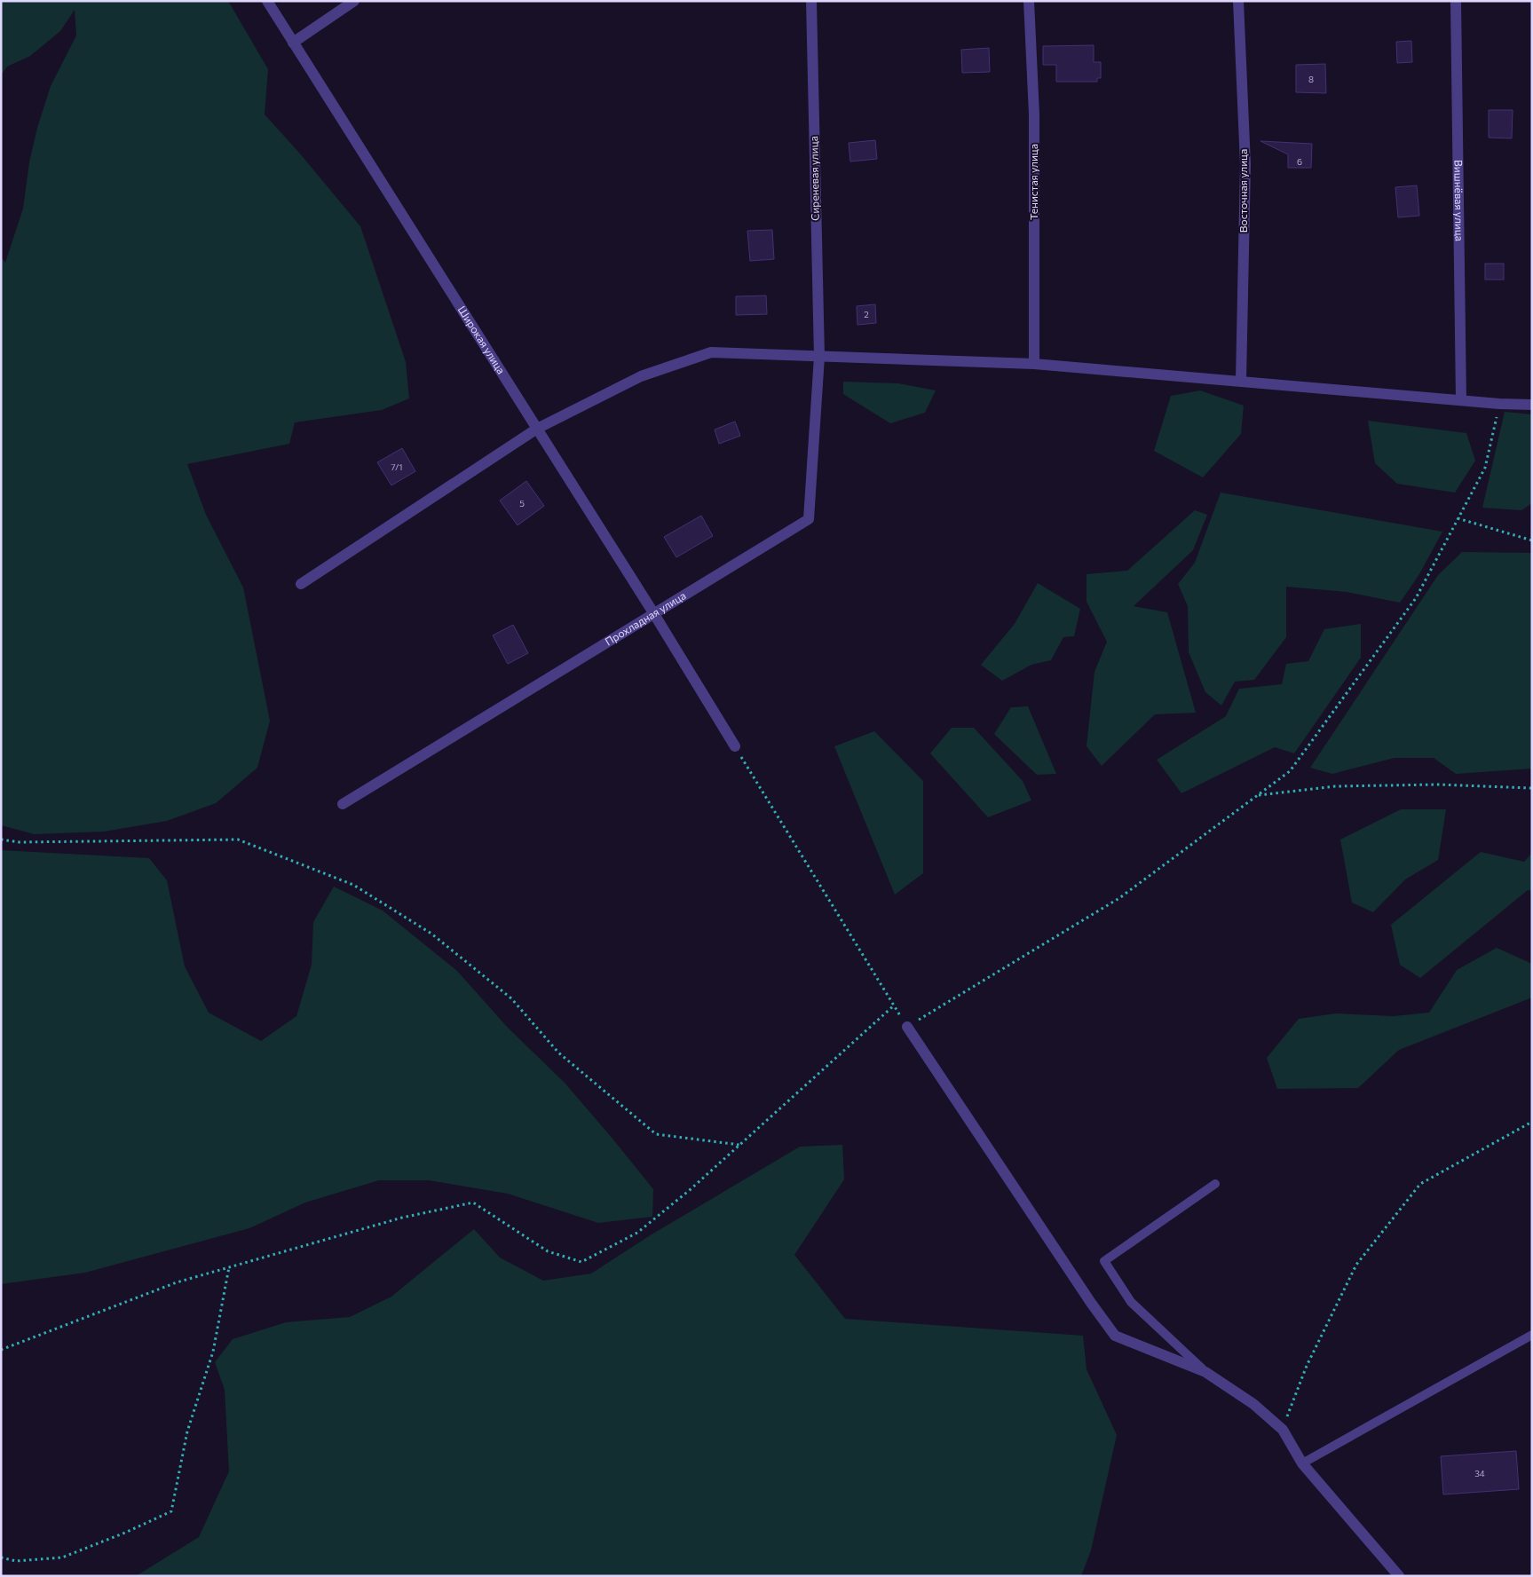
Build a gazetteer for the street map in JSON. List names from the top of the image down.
{
  "streets": {
    "street": [
      "Сиреневая улица",
      "Тенистая улица",
      "Восточная улица",
      "Вишнёвая улица",
      "Широкая улица",
      "Прохладная улица"
    ]
  },
  "crossings": [
    ["Сиреневая улица", "Прохладная улица"],
    ["Широкая улица", "Прохладная улица"]
  ],
  "house_numbers": [
    "8",
    "6",
    "2",
    "7/1",
    "5",
    "34"
  ]
}
